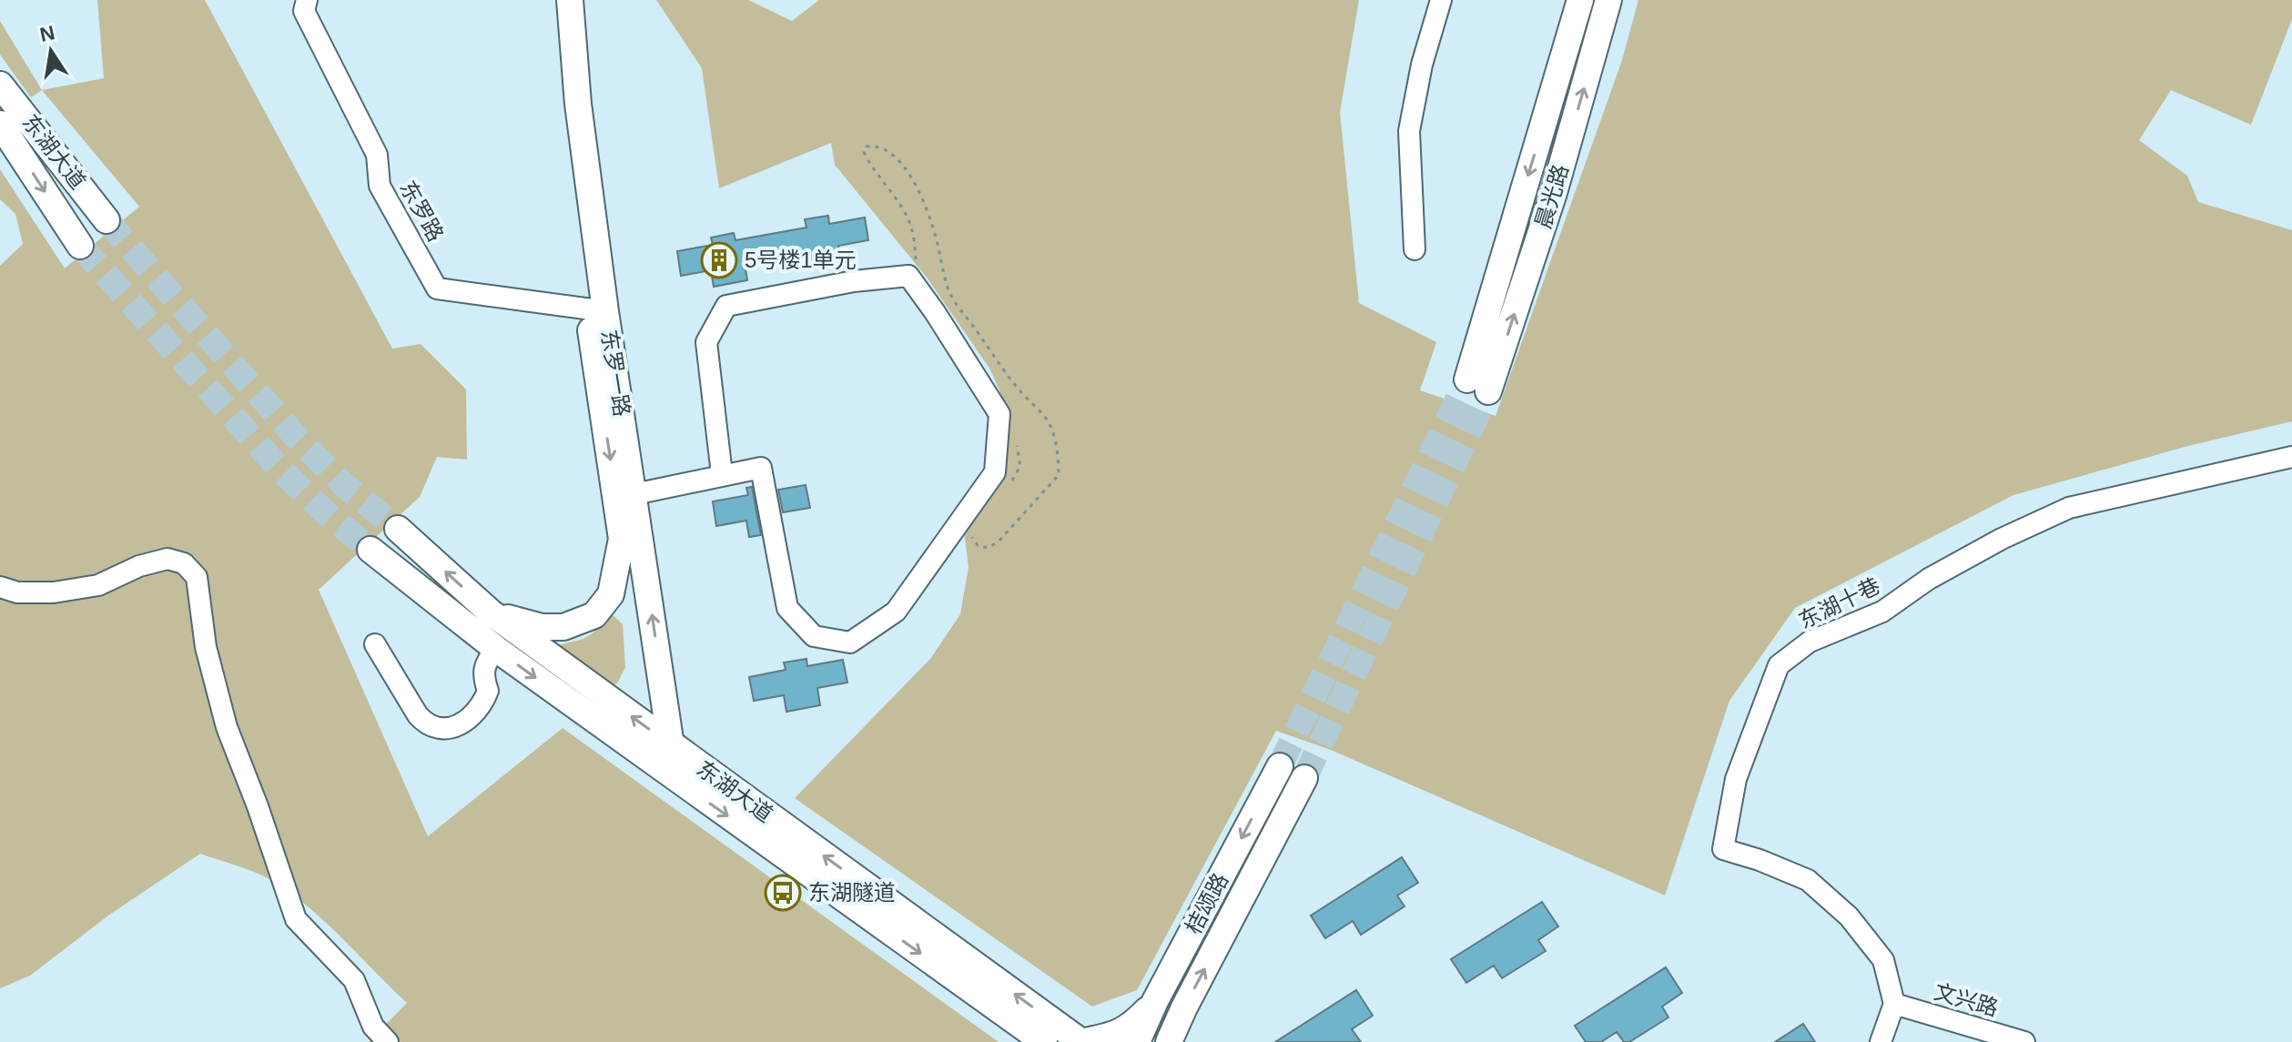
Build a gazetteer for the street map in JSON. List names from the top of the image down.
{
  "streets": {
    "main road": [
      "东湖大道",
      "晨光路",
      "东罗一路",
      "桔颂路"
    ],
    "street": ["东罗路", "东湖十巷", "文兴路"]
  },
  "crossings": [
    ["东湖大道", "东罗一路"],
    ["东罗路", "东罗一路"],
    ["东湖十巷", "文兴路"]
  ],
  "places": {
    "building": ["5号楼1单元"],
    "bus stop": ["东湖隧道"]
  },
  "north": "top"
}
